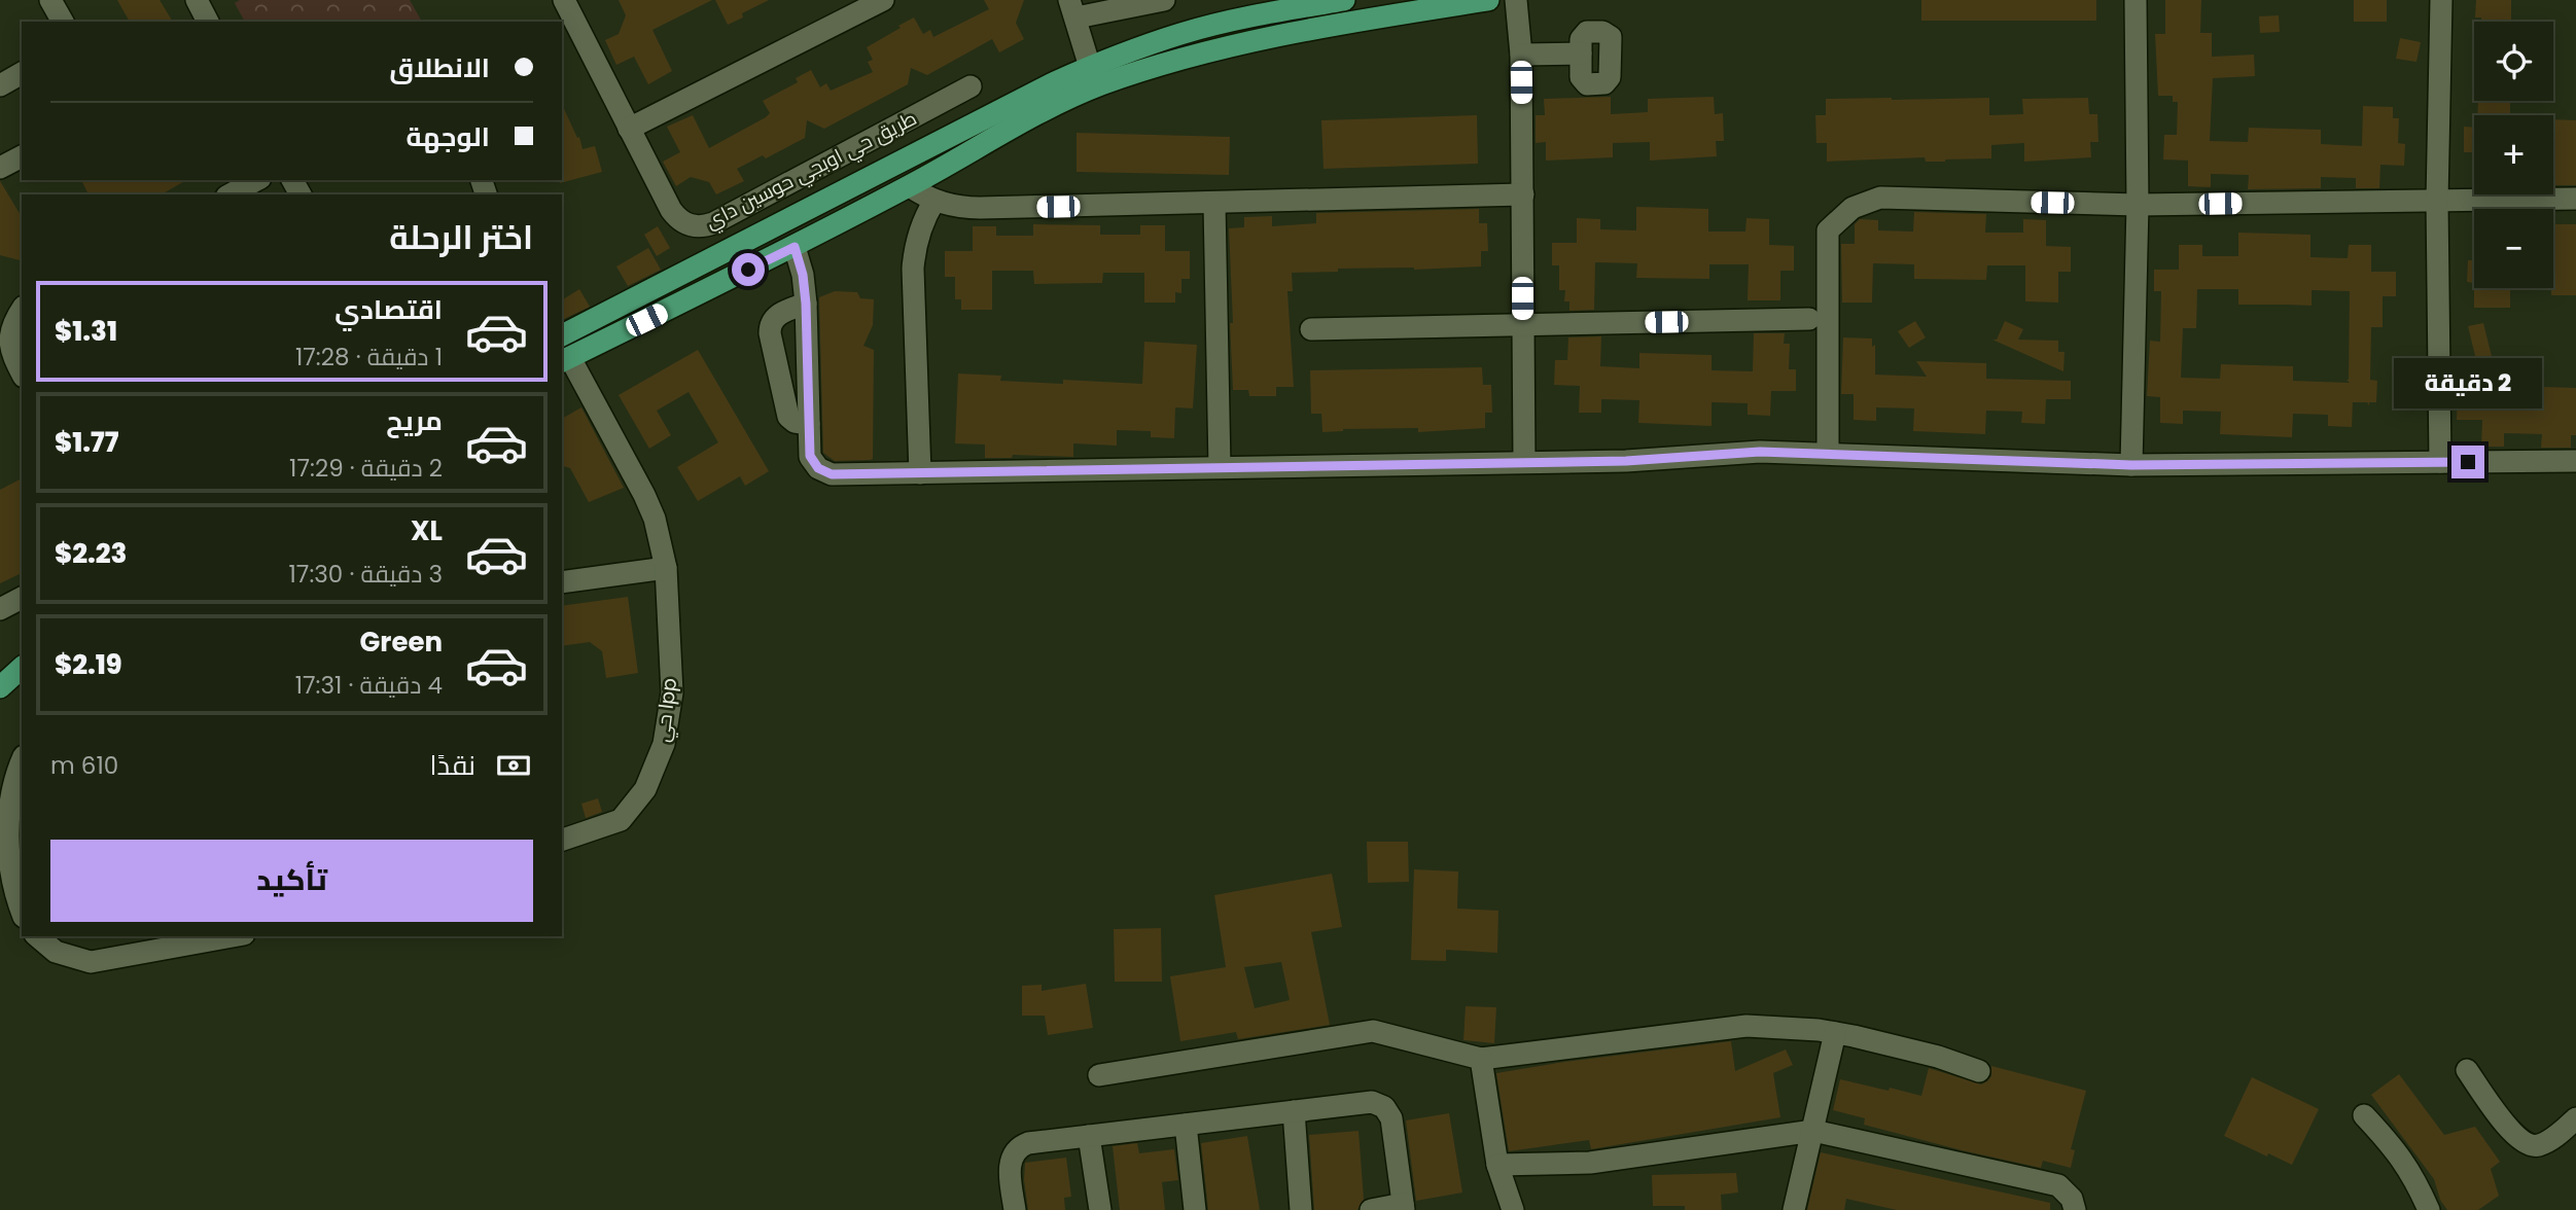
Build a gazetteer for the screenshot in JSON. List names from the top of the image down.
{
  "streets": {
    "street": ["طريق حي اوبجي حوسين داي", "حي lpp"]
  },
  "page": {
    "map_buttons": ["+", "−"],
    "banner": ["الانطلاق", "الوجهة"],
    "heading": "اختر الرحلة",
    "list": [
      {
        "name": "اقتصادي",
        "note": "1 دقيقة · 17:28",
        "value": "$1.31"
      },
      {
        "name": "مريح",
        "note": "2 دقيقة · 17:29",
        "value": "$1.77"
      },
      {
        "name": "XL",
        "note": "3 دقيقة · 17:30",
        "value": "$2.23"
      },
      {
        "name": "Green",
        "note": "4 دقيقة · 17:31",
        "value": "$2.19"
      }
    ],
    "bubble": "2 دقيقة",
    "pay": ["نقدًا", "610 m"],
    "buttons": "تأكيد"
  }
}
